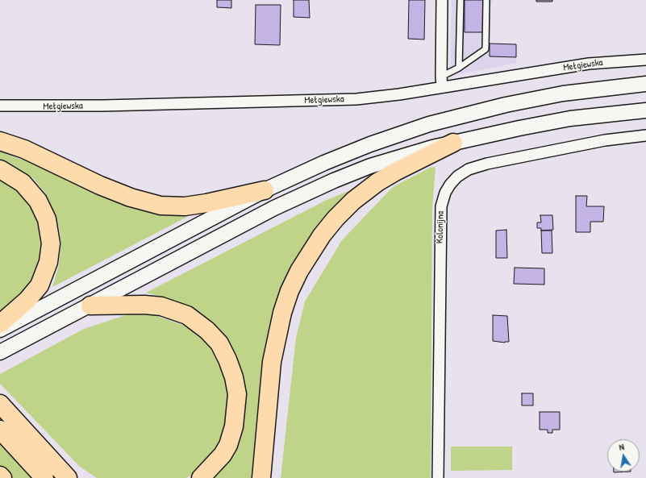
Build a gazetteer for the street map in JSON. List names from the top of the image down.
{
  "streets": {
    "street": ["Mełgiewska", "Kolonijna"]
  },
  "north": "top"
}
